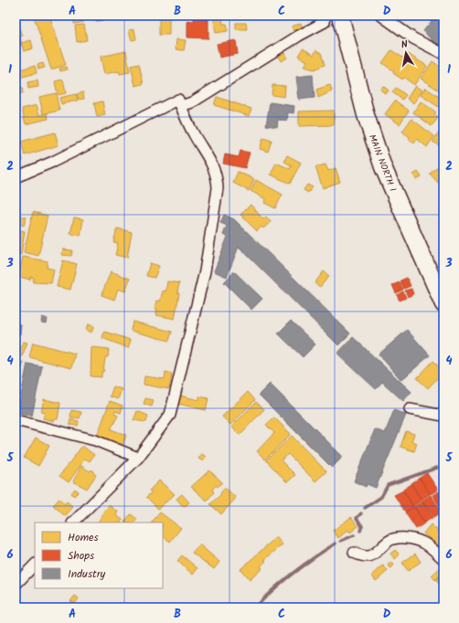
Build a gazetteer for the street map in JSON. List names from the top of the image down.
{
  "streets": {
    "main road": ["MAIN NORTH 1"]
  },
  "legend": ["Homes", "Shops", "Industry"],
  "north": "top",
  "grid": {
    "columns": [
      "A",
      "B",
      "C",
      "D"
    ],
    "rows": [
      "1",
      "2",
      "3",
      "4",
      "5",
      "6"
    ]
  }
}
